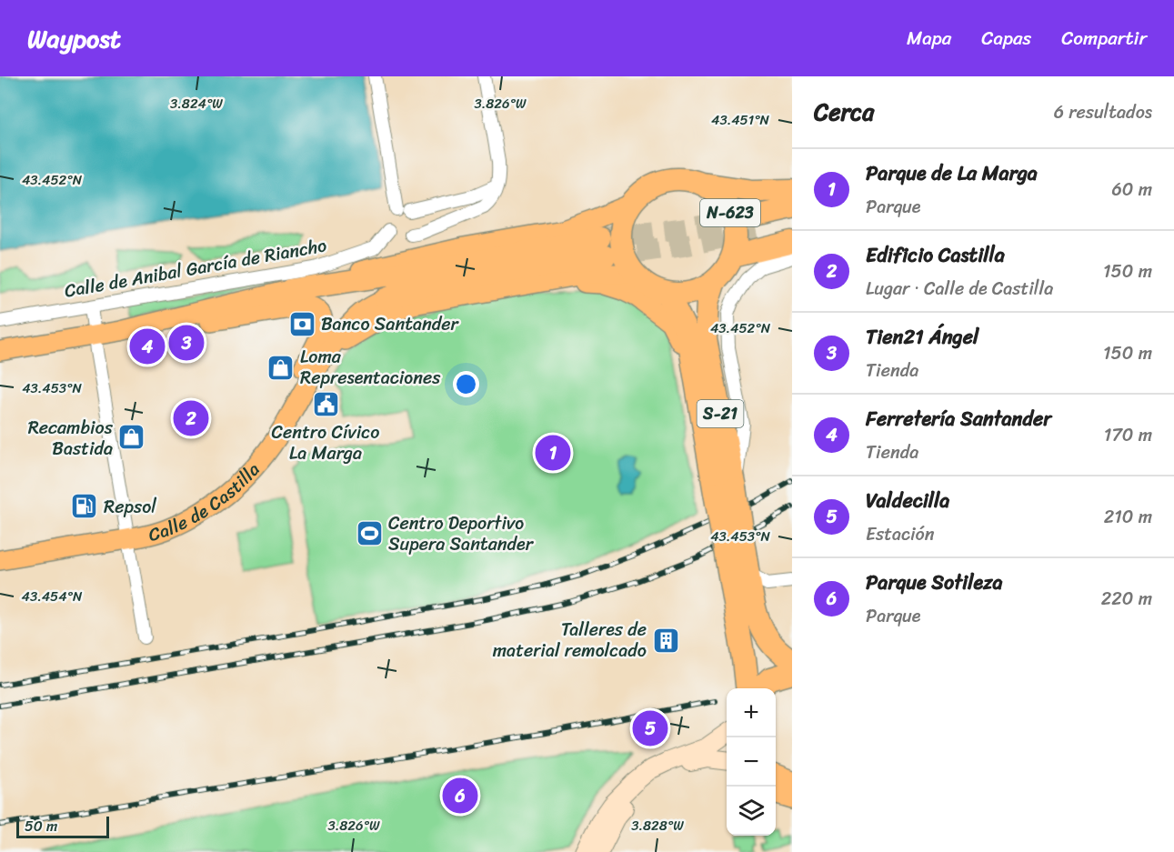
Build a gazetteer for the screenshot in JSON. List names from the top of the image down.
{
  "streets": {
    "highway": ["N-623", "S-21"],
    "main road": ["Calle de Castilla"],
    "street": ["Calle de Anibal García de Riancho"]
  },
  "crossings": [
    ["N-623", "S-21"]
  ],
  "places": {
    "bank": ["Banco Santander"],
    "shop": ["Loma Representaciones", "Recambios Bastida"],
    "public building": ["Centro Cívico La Marga"],
    "fuel station": ["Repsol"],
    "sports": ["Centro Deportivo Supera Santander"],
    "building": ["Talleres de material remolcado"]
  },
  "scale_bar": "50 m",
  "page": {
    "header": "Waypost",
    "nav": ["Mapa", "Capas", "Compartir"],
    "heading": ["Cerca", "6 resultados"],
    "list": [
      {
        "mark": "1",
        "name": "Parque de La Marga",
        "note": "Parque",
        "value": "60 m"
      },
      {
        "mark": "2",
        "name": "Edificio Castilla",
        "note": "Lugar · Calle de Castilla",
        "value": "150 m"
      },
      {
        "mark": "3",
        "name": "Tien21 Ángel",
        "note": "Tienda",
        "value": "150 m"
      },
      {
        "mark": "4",
        "name": "Ferretería Santander",
        "note": "Tienda",
        "value": "170 m"
      },
      {
        "mark": "5",
        "name": "Valdecilla",
        "note": "Estación",
        "value": "210 m"
      },
      {
        "mark": "6",
        "name": "Parque Sotileza",
        "note": "Parque",
        "value": "220 m"
      }
    ],
    "pins": [
      "3",
      "4",
      "2",
      "1",
      "5",
      "6"
    ],
    "map_buttons": ["+", "−"],
    "scale": "50 m"
  },
  "coordinates": [
    "3.824°W",
    "3.826°W",
    "43.451°N",
    "43.452°N",
    "43.453°N",
    "43.454°N",
    "3.828°W"
  ]
}
